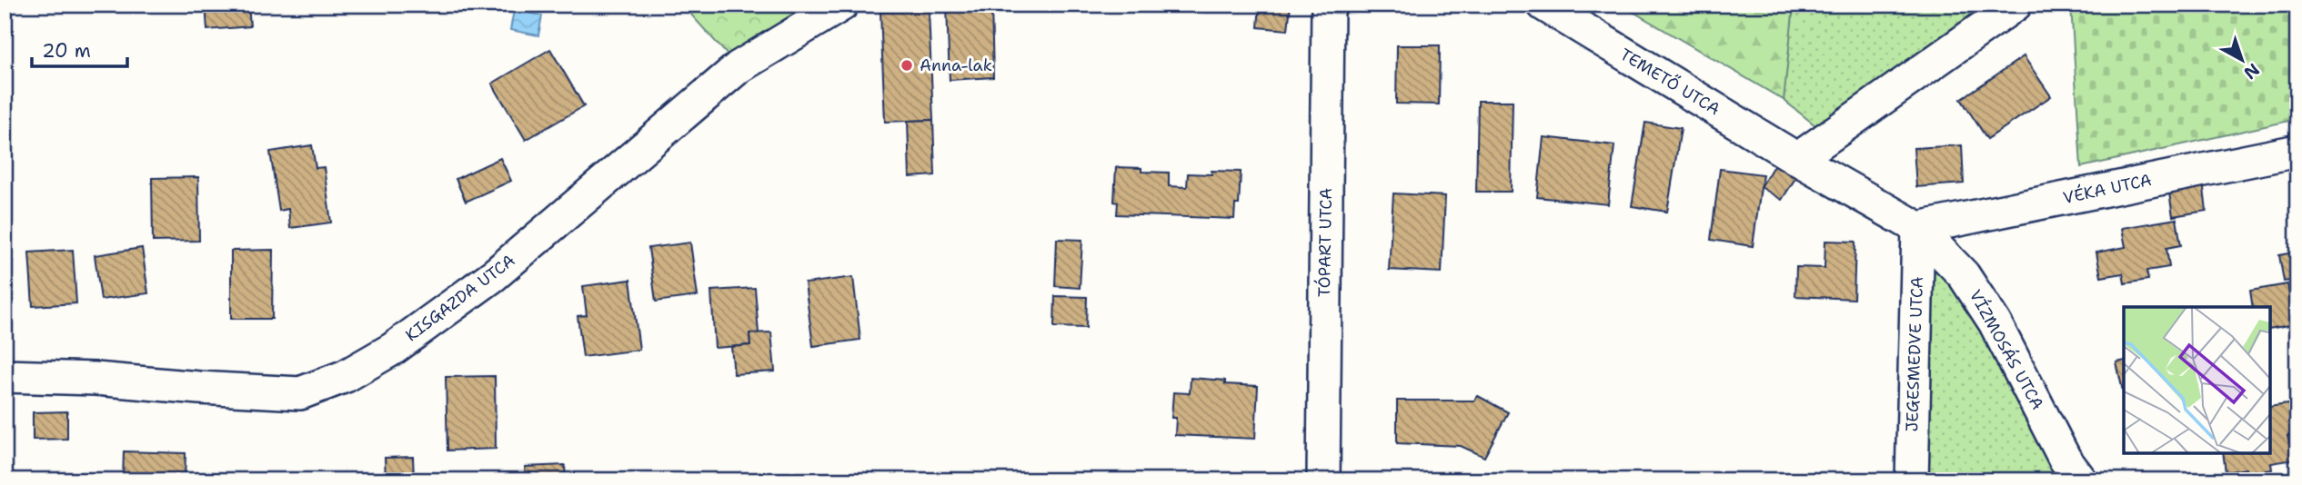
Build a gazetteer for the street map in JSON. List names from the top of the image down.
{
  "streets": {
    "street": [
      "TEMETŐ UTCA",
      "VÉKA UTCA",
      "TÓPART UTCA",
      "KISGAZDA UTCA",
      "VÍZMOSÁS UTCA",
      "JEGESMEDVE UTCA"
    ]
  },
  "crossings": [
    ["TEMETŐ UTCA", "VÉKA UTCA"],
    ["TEMETŐ UTCA", "VÍZMOSÁS UTCA"],
    ["TEMETŐ UTCA", "JEGESMEDVE UTCA"],
    ["VÉKA UTCA", "VÍZMOSÁS UTCA"],
    ["VÉKA UTCA", "JEGESMEDVE UTCA"],
    ["VÍZMOSÁS UTCA", "JEGESMEDVE UTCA"]
  ],
  "places": ["Anna-lak"],
  "scale_bar": "20 m",
  "north": "bottom right"
}
